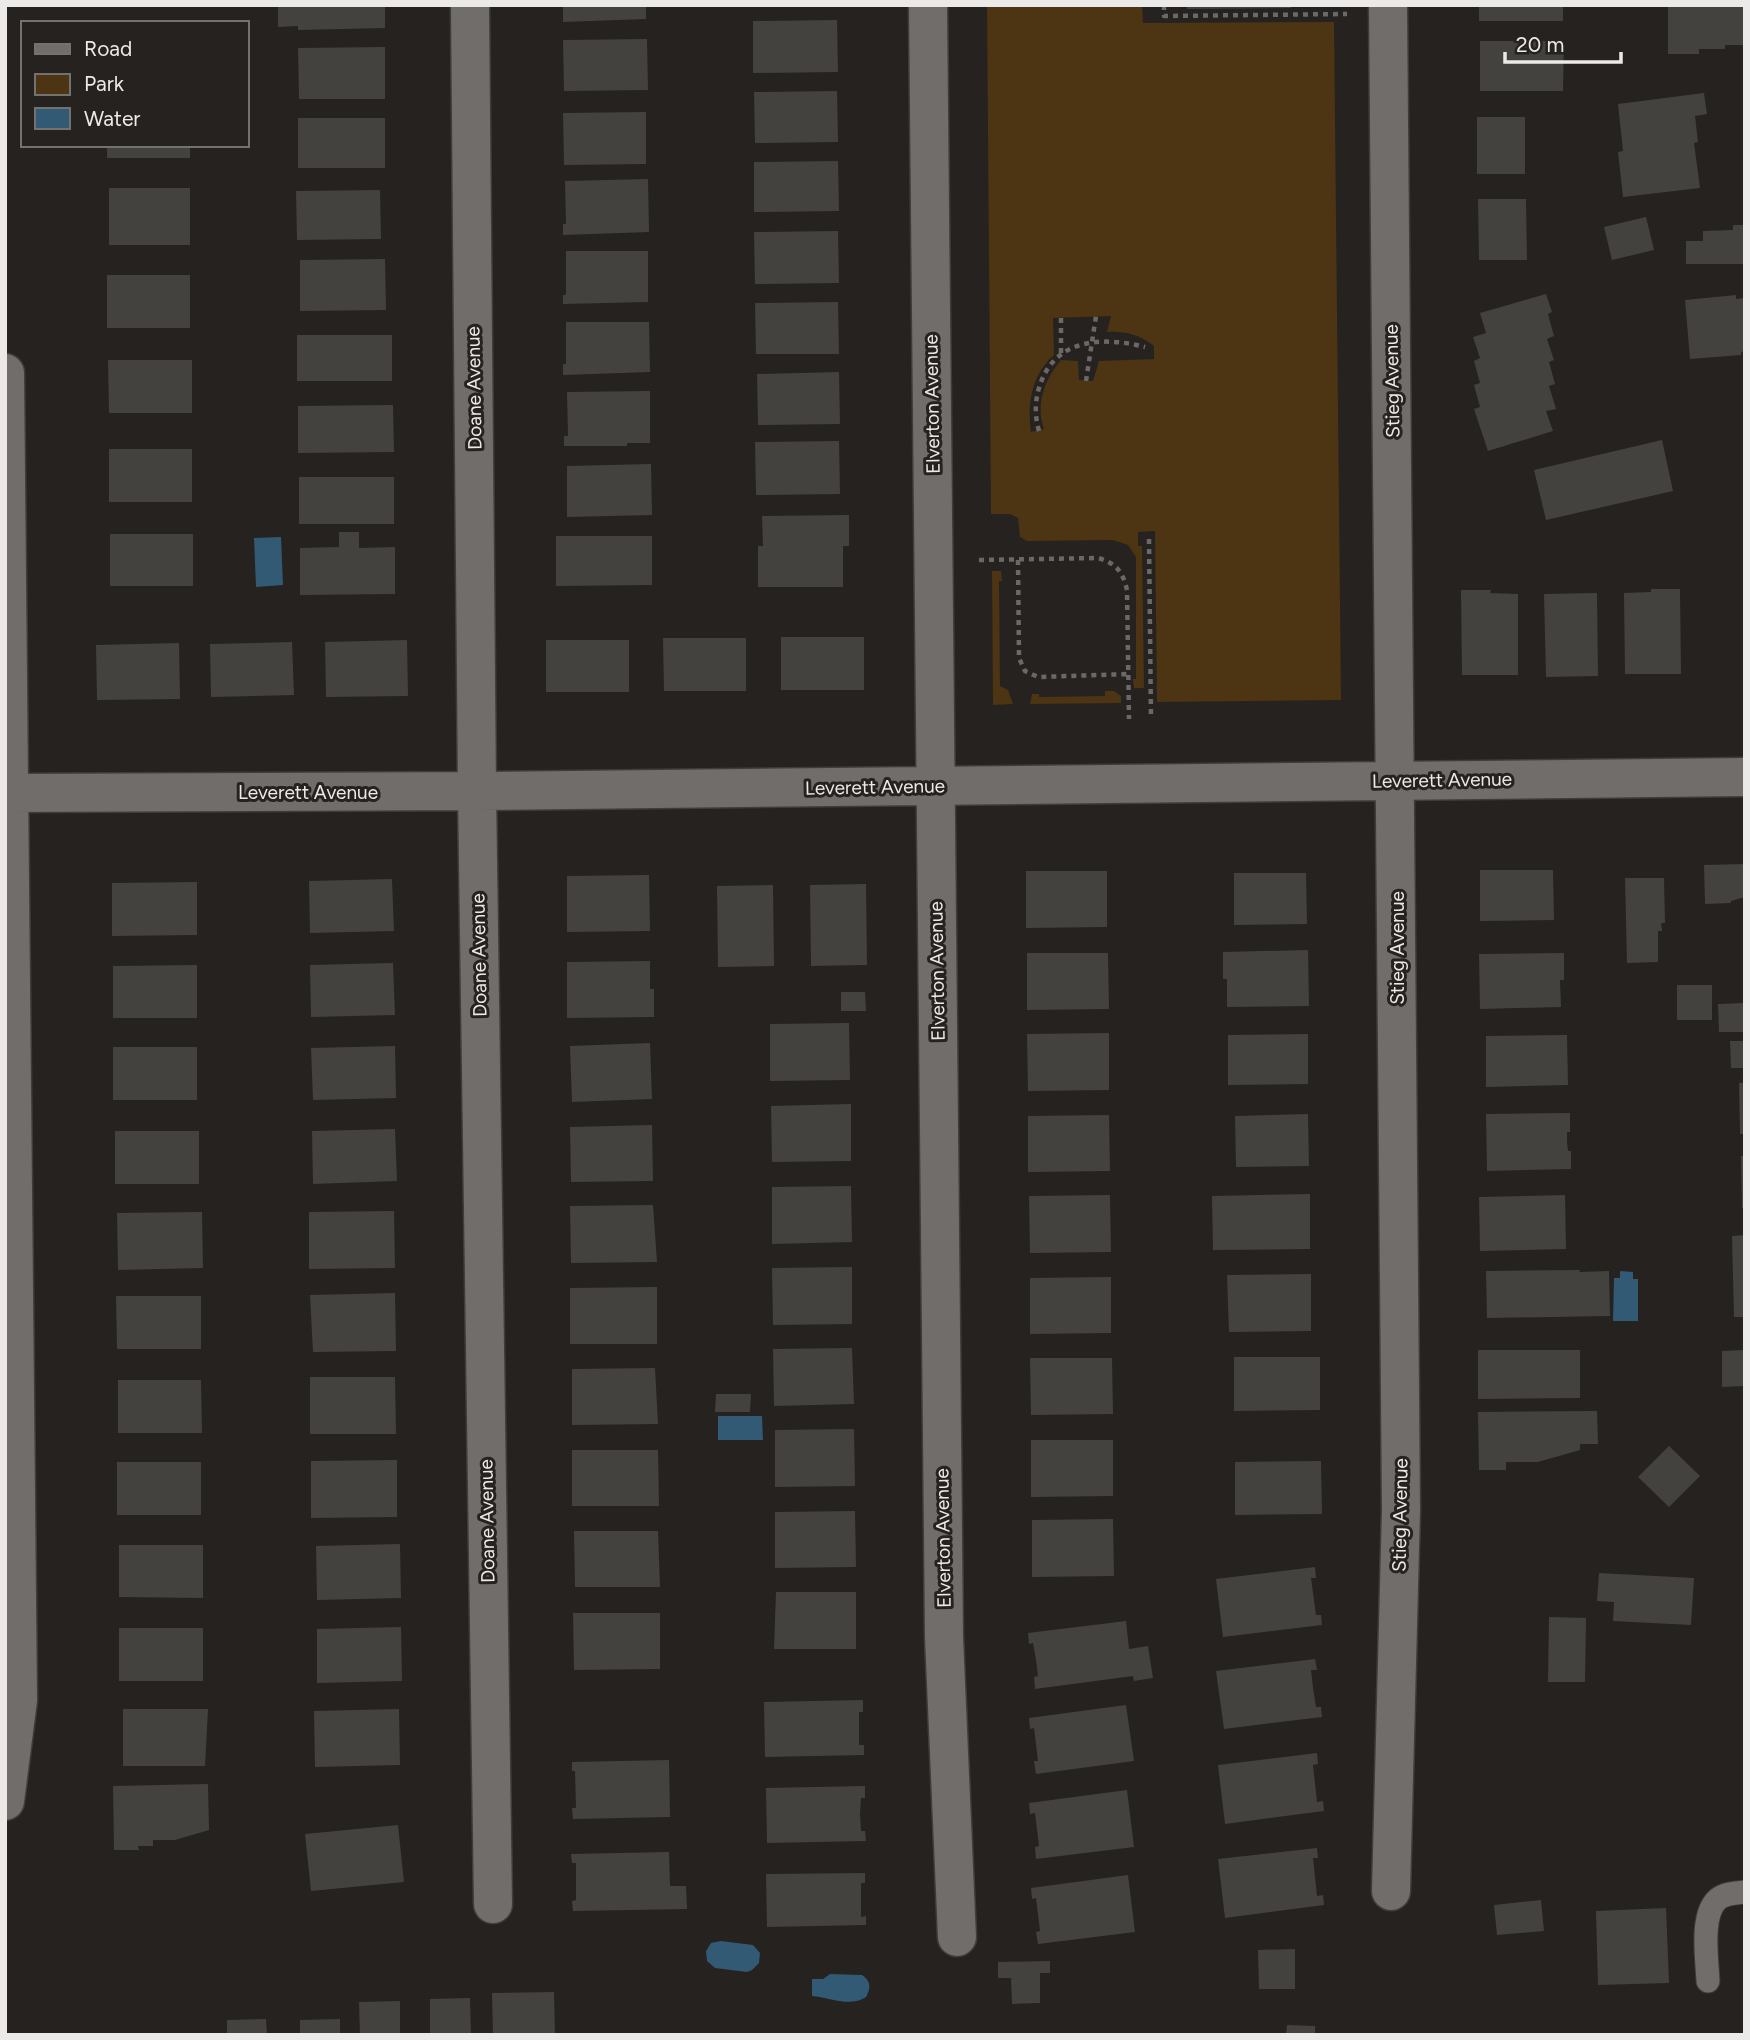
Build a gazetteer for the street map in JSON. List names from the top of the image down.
{
  "streets": {
    "street": [
      "Stieg Avenue",
      "Doane Avenue",
      "Elverton Avenue",
      "Leverett Avenue"
    ]
  },
  "crossings": [
    ["Stieg Avenue", "Leverett Avenue"],
    ["Doane Avenue", "Leverett Avenue"],
    ["Elverton Avenue", "Leverett Avenue"]
  ],
  "legend": ["Road", "Park", "Water"],
  "scale_bar": "20 m"
}
